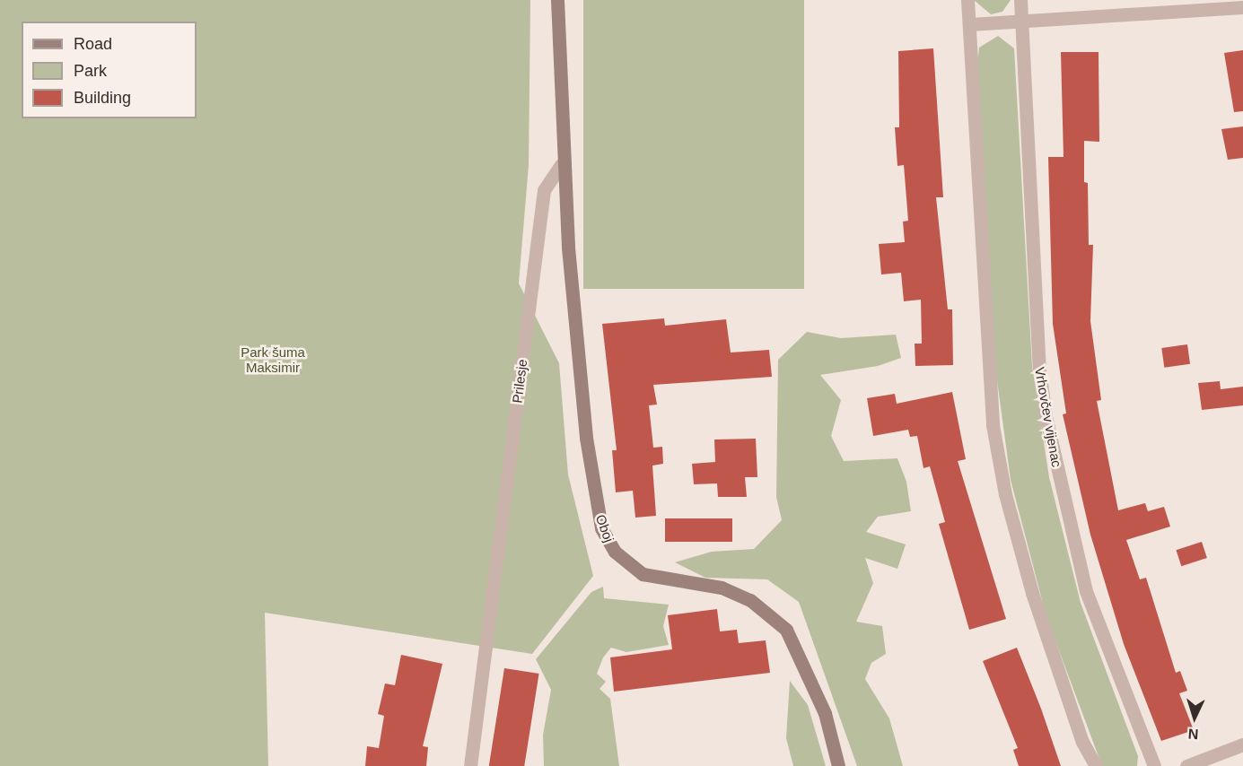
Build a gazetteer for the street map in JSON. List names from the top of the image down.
{
  "streets": {
    "street": ["Prilesje", "Vrhovčev vijenac", "Oboj"]
  },
  "crossings": [
    ["Prilesje", "Oboj"]
  ],
  "parks": ["Park šuma Maksimir"],
  "legend": ["Road", "Park", "Building"],
  "north": "bottom"
}
